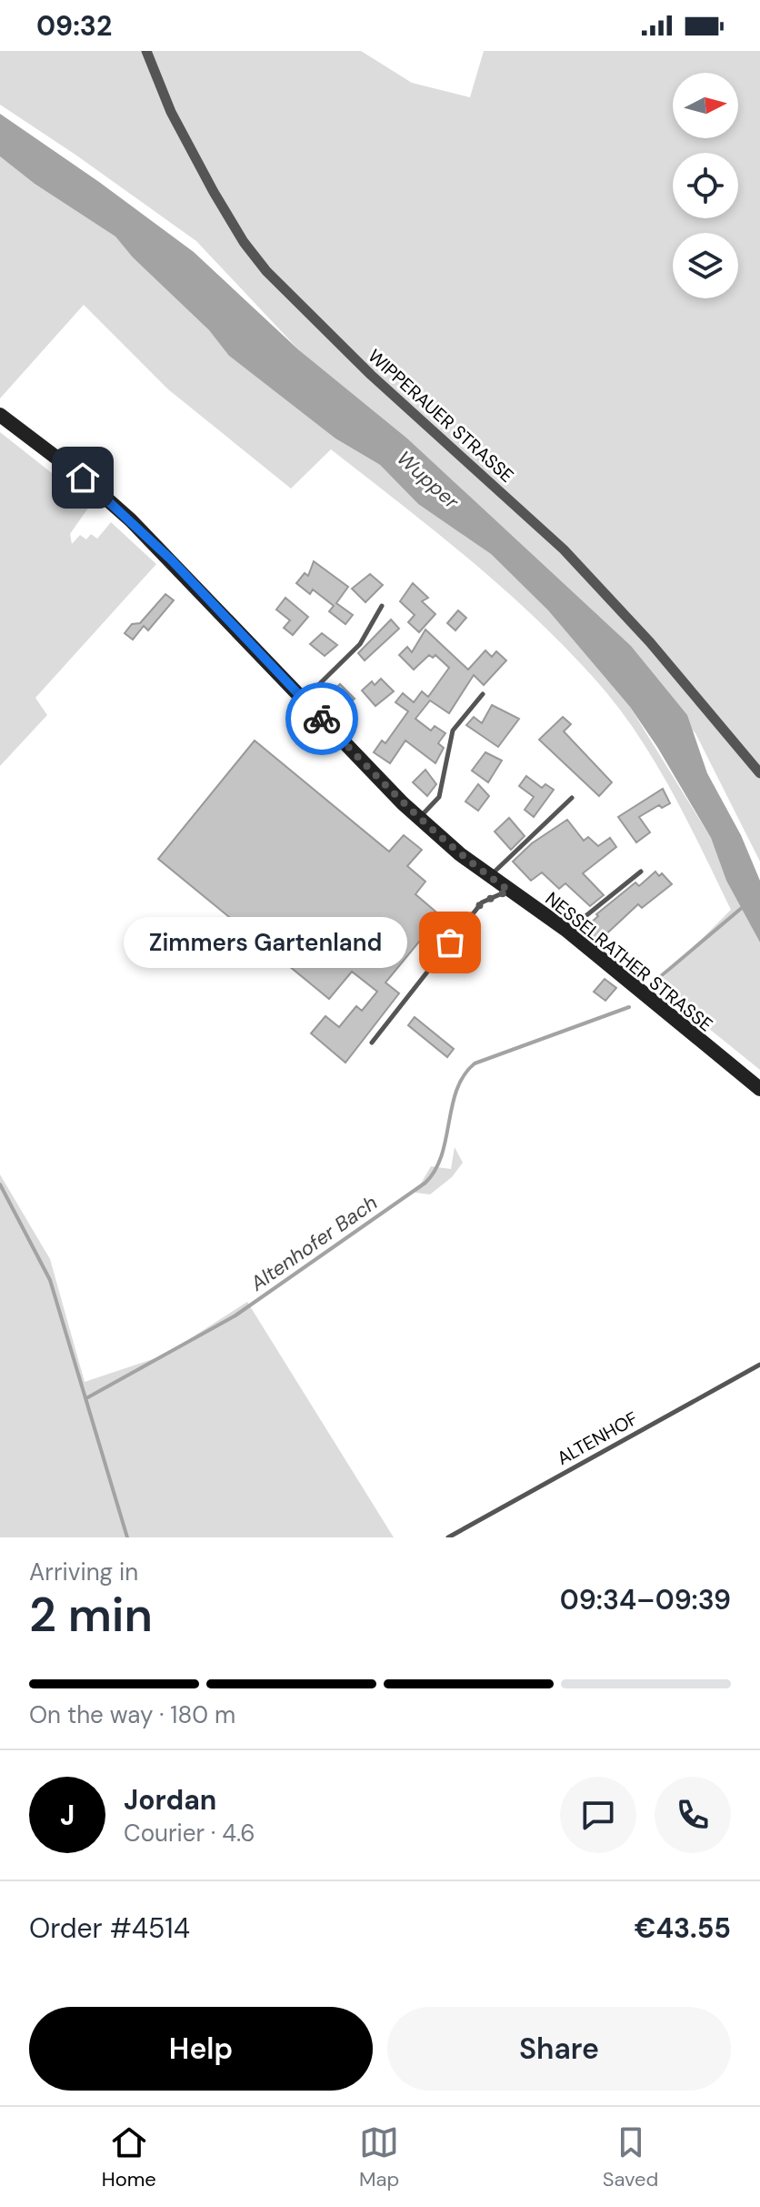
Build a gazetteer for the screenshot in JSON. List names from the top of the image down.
{
  "streets": {
    "main road": ["NESSELRATHER STRASSE"],
    "street": ["WIPPERAUER STRASSE"],
    "lane": ["ALTENHOF"]
  },
  "water": ["Wupper", "Altenhofer Bach"],
  "places": ["Zimmers Gartenland"],
  "north": "right",
  "page": {
    "status": "09:32",
    "bubble": "Zimmers Gartenland",
    "heading": ["2 min", "Arriving in", "09:34–09:39"],
    "panel": [
      "Jordan",
      "Courier · 4.6",
      "Order #4514",
      "€43.55"
    ],
    "bar": "On the way · 180 m",
    "round": "J",
    "buttons": ["Help", "Share"],
    "tabs": ["Home", "Map", "Saved"]
  }
}
